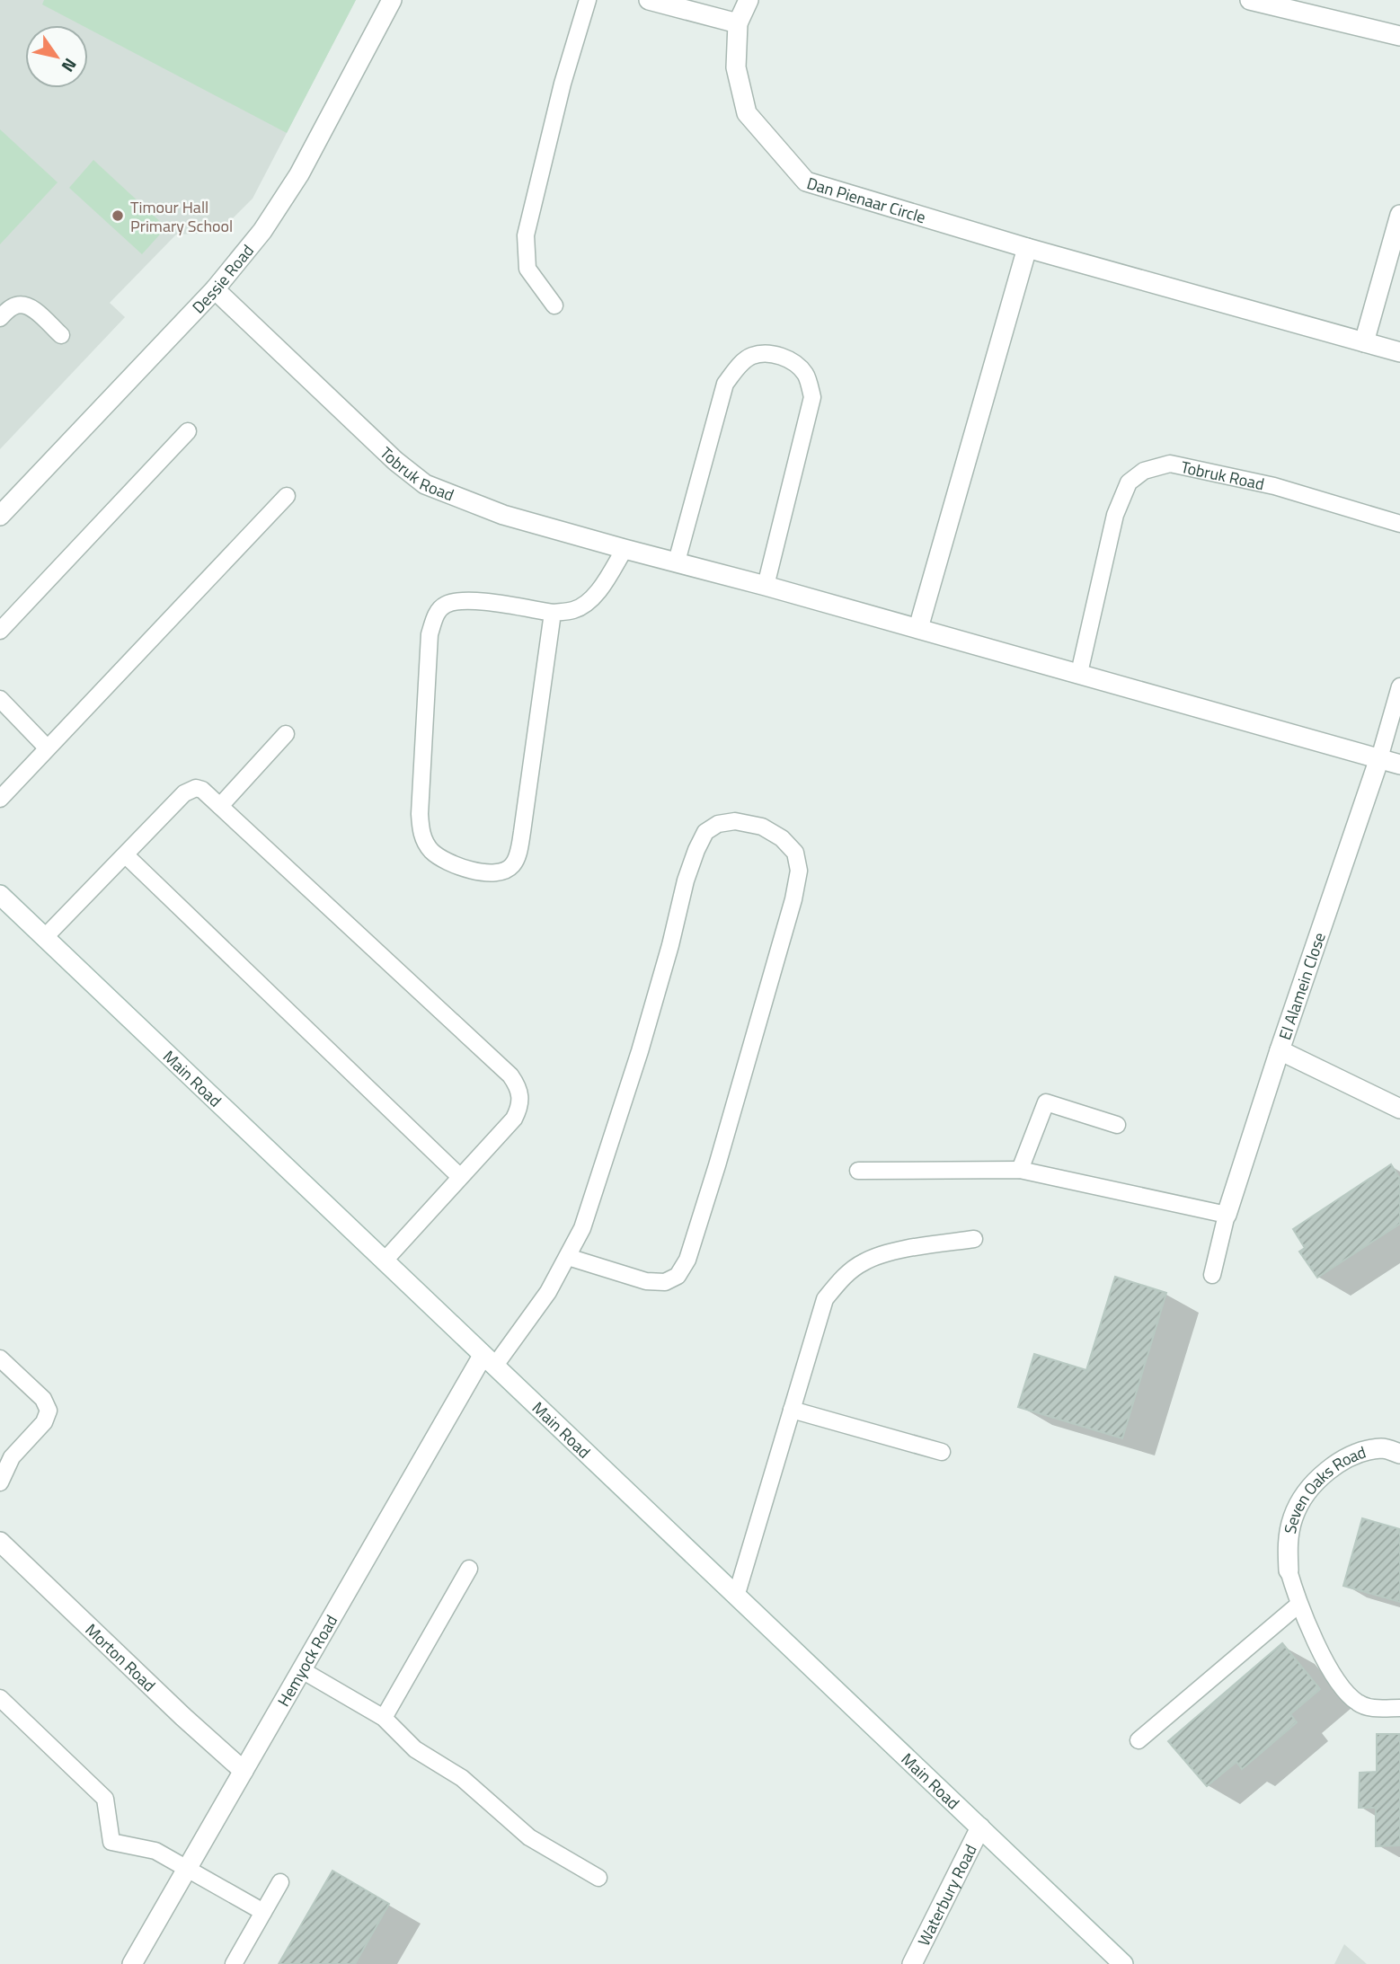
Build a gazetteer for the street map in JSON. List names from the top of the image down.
{
  "streets": {
    "street": [
      "Dan Pienaar Circle",
      "Dessie Road",
      "Tobruk Road",
      "El Alamein Close",
      "Main Road",
      "Seven Oaks Road",
      "Morton Road",
      "Hemyock Road",
      "Waterbury Road"
    ]
  },
  "crossings": [
    ["Dessie Road", "Tobruk Road"],
    ["Tobruk Road", "El Alamein Close"],
    ["Main Road", "Hemyock Road"],
    ["Main Road", "Waterbury Road"],
    ["Morton Road", "Hemyock Road"]
  ],
  "places": ["Timour Hall Primary School"],
  "north": "bottom right"
}
